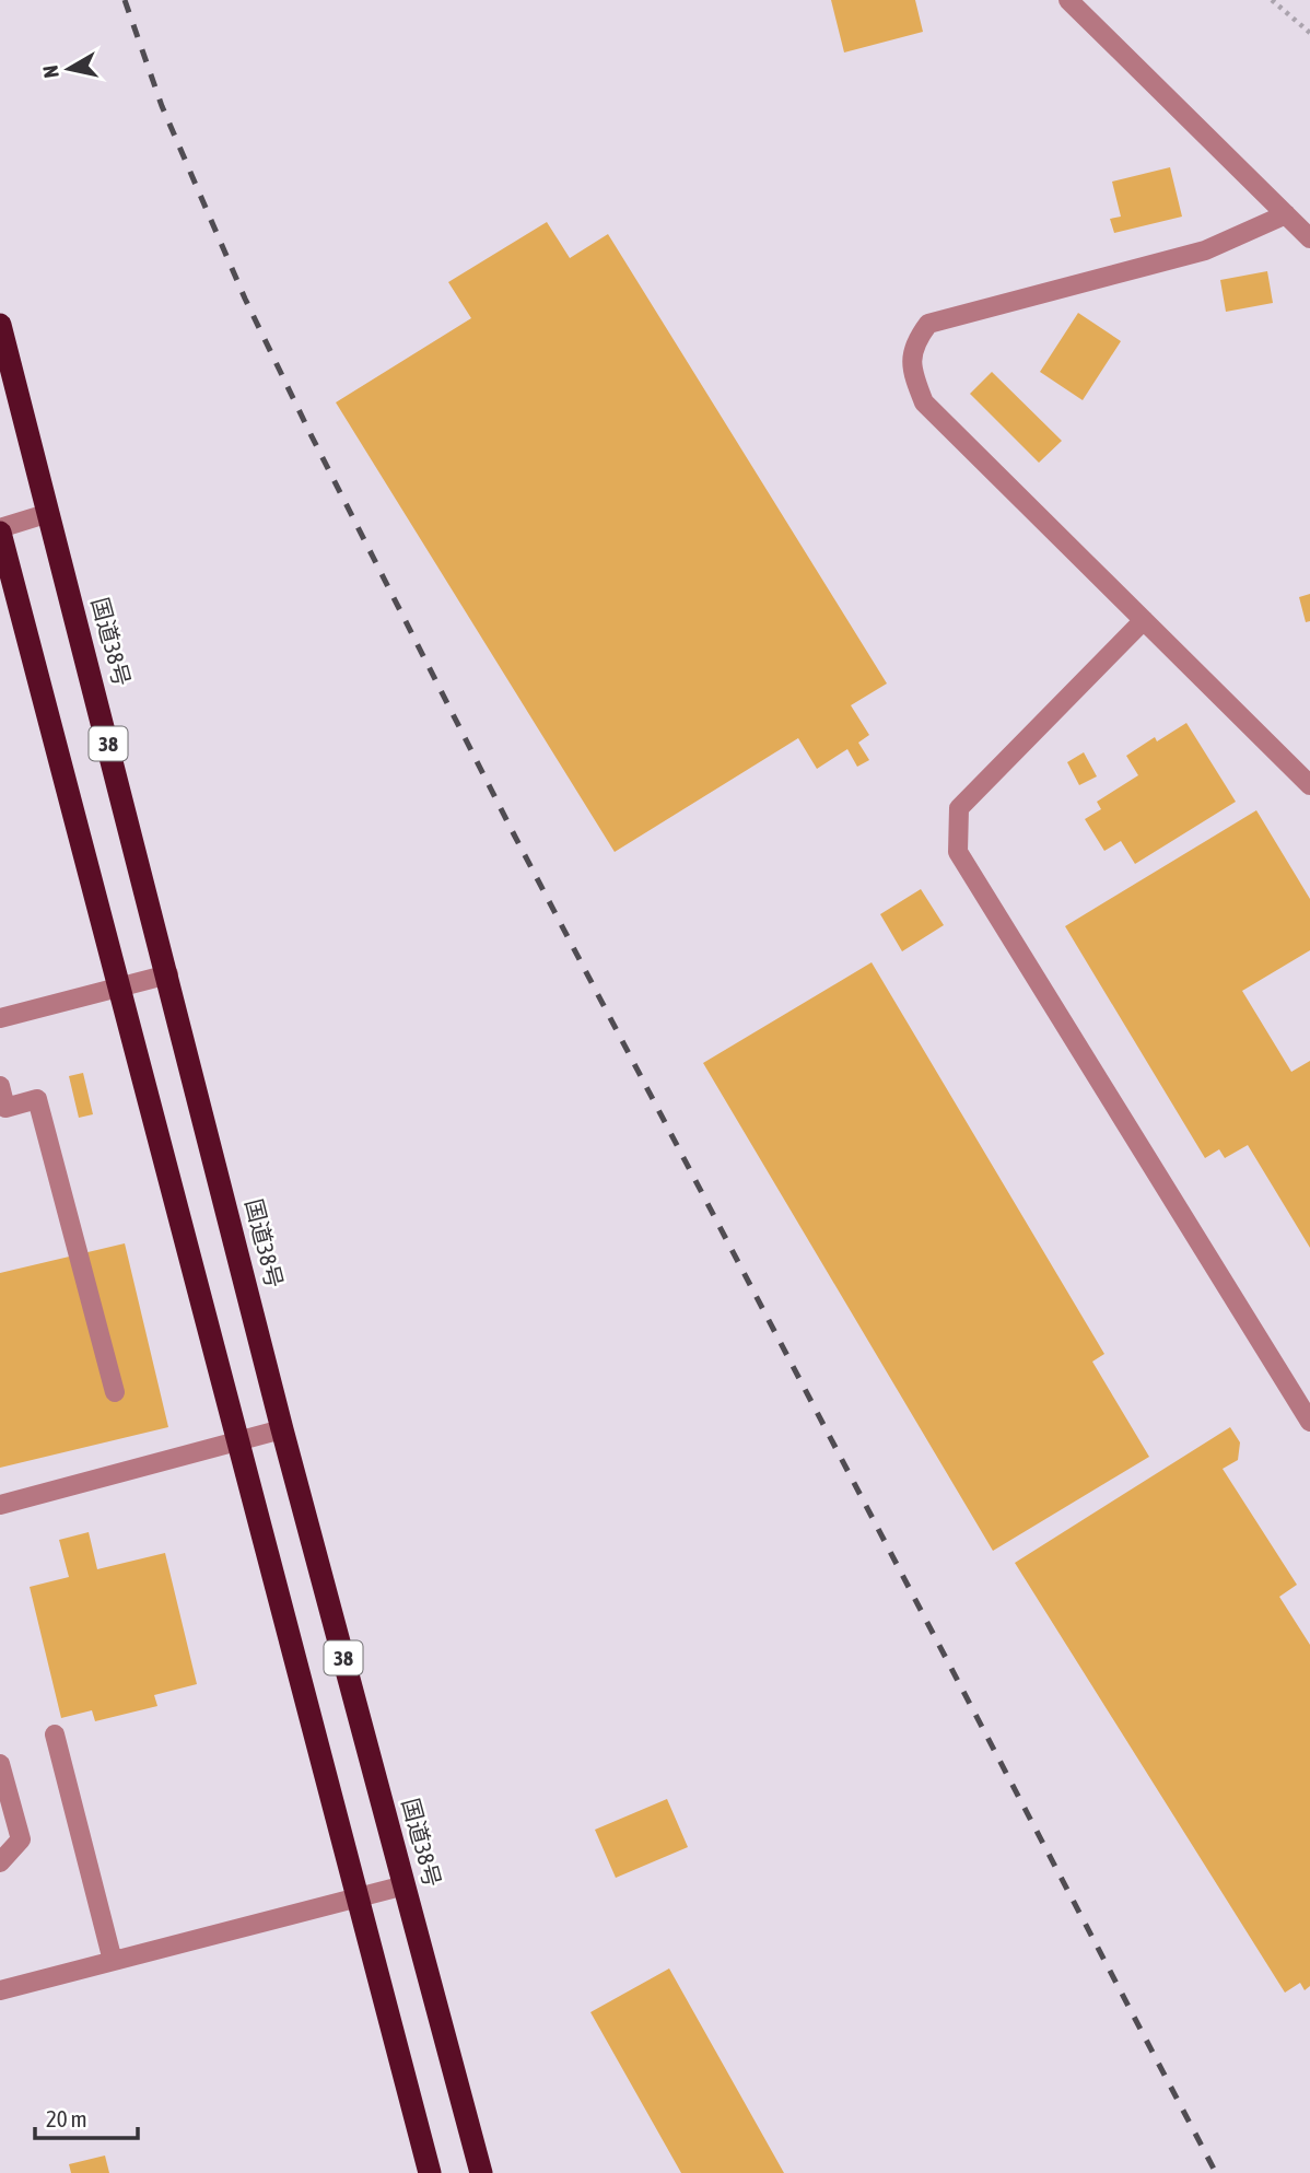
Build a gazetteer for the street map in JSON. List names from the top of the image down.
{
  "streets": {
    "highway": ["国道38号", "38"]
  },
  "scale_bar": "20 m",
  "north": "left"
}
